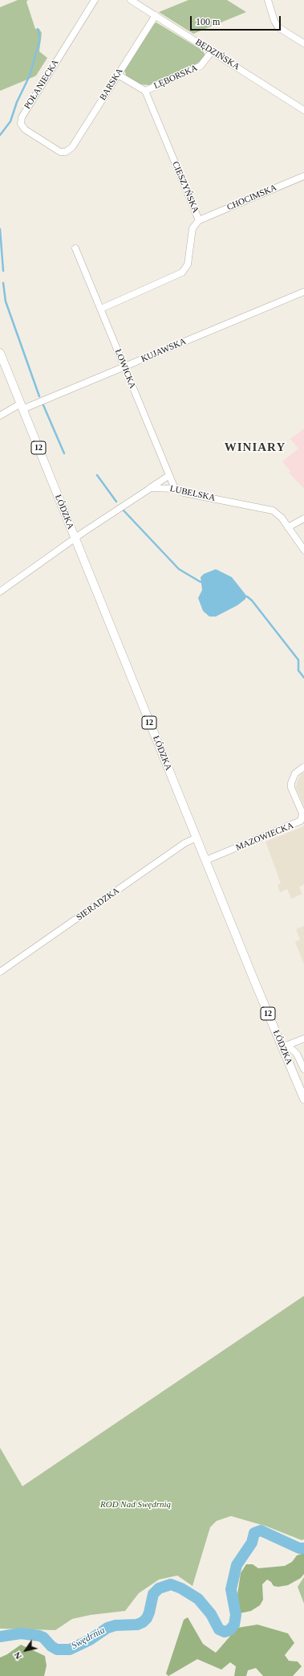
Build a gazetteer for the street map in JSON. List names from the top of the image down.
{
  "streets": {
    "main road": ["12", "ŁÓDZKA"],
    "street": [
      "BĘDZIŃSKA",
      "LĘBORSKA",
      "POŁANIECKA",
      "BARSKA",
      "CIESZYŃSKA",
      "CHOCIMSKA",
      "KUJAWSKA",
      "ŁOWICKA",
      "LUBELSKA",
      "MAZOWIECKA",
      "SIERADZKA"
    ]
  },
  "crossings": [
    ["BĘDZIŃSKA", "LĘBORSKA"],
    ["BĘDZIŃSKA", "BARSKA"],
    ["LĘBORSKA", "BARSKA"],
    ["LĘBORSKA", "CIESZYŃSKA"],
    ["POŁANIECKA", "BARSKA"],
    ["CIESZYŃSKA", "CHOCIMSKA"],
    ["CIESZYŃSKA", "ŁOWICKA"],
    ["KUJAWSKA", "ŁOWICKA"],
    ["KUJAWSKA", "ŁÓDZKA"],
    ["ŁOWICKA", "LUBELSKA"],
    ["LUBELSKA", "ŁÓDZKA"],
    ["ŁÓDZKA", "MAZOWIECKA"],
    ["ŁÓDZKA", "SIERADZKA"]
  ],
  "districts": ["WINIARY"],
  "water": ["Swędrnia"],
  "parks": ["ROD Nad Swędrnią"],
  "scale_bar": "100 m",
  "north": "bottom left"
}
